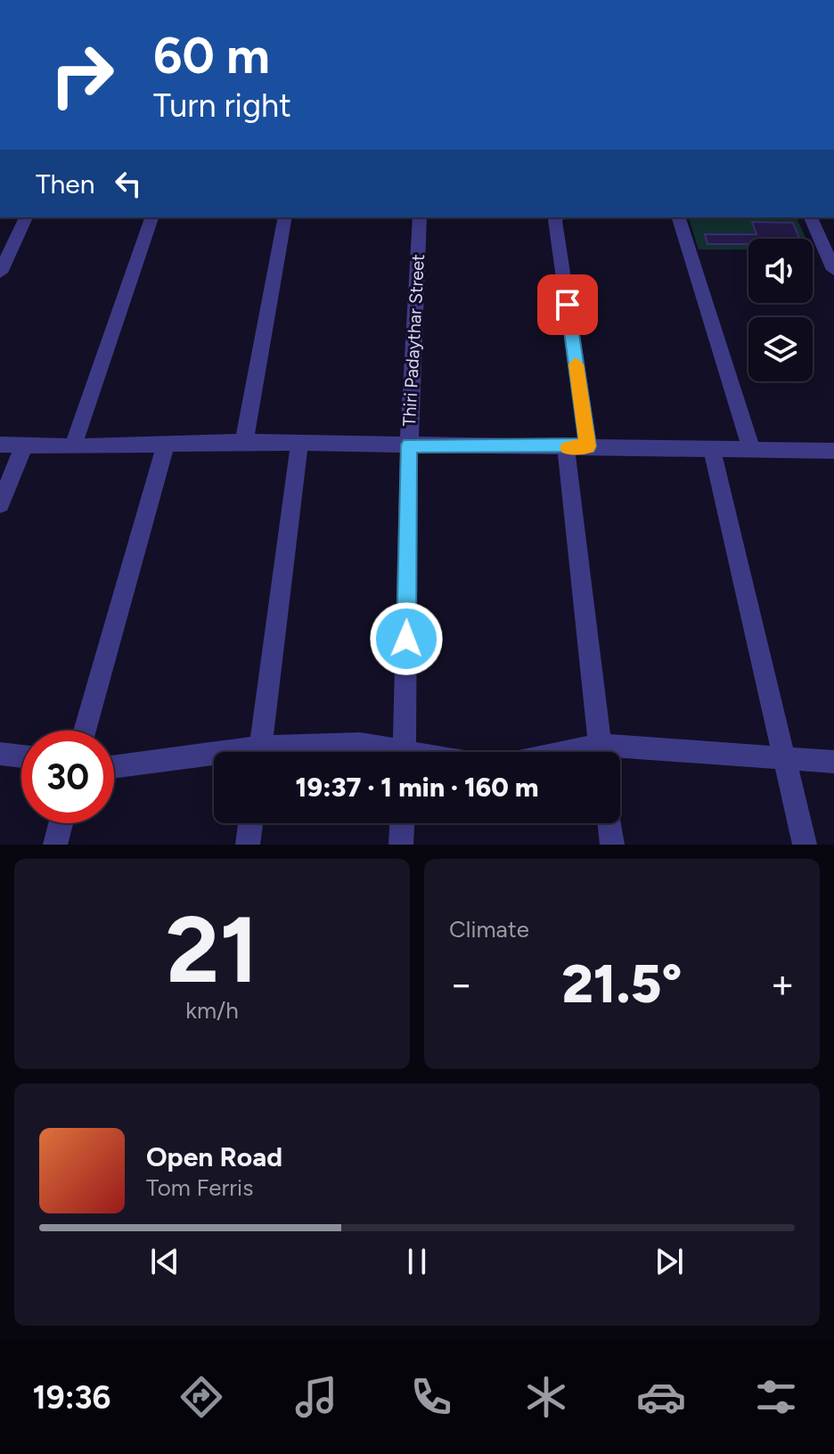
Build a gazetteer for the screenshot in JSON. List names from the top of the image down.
{
  "streets": {
    "street": ["Thiri Padaythar Street"]
  },
  "page": {
    "turn": ["60 m", "Turn right"],
    "then": "Then",
    "limit": "30",
    "trip": "19:37 · 1 min · 160 m",
    "tile": [
      ["21", "km/h"],
      "Climate"
    ],
    "heat": ["−", "21.5°", "+"],
    "song": ["Open Road", "Tom Ferris"],
    "tabs": "19:36"
  }
}
